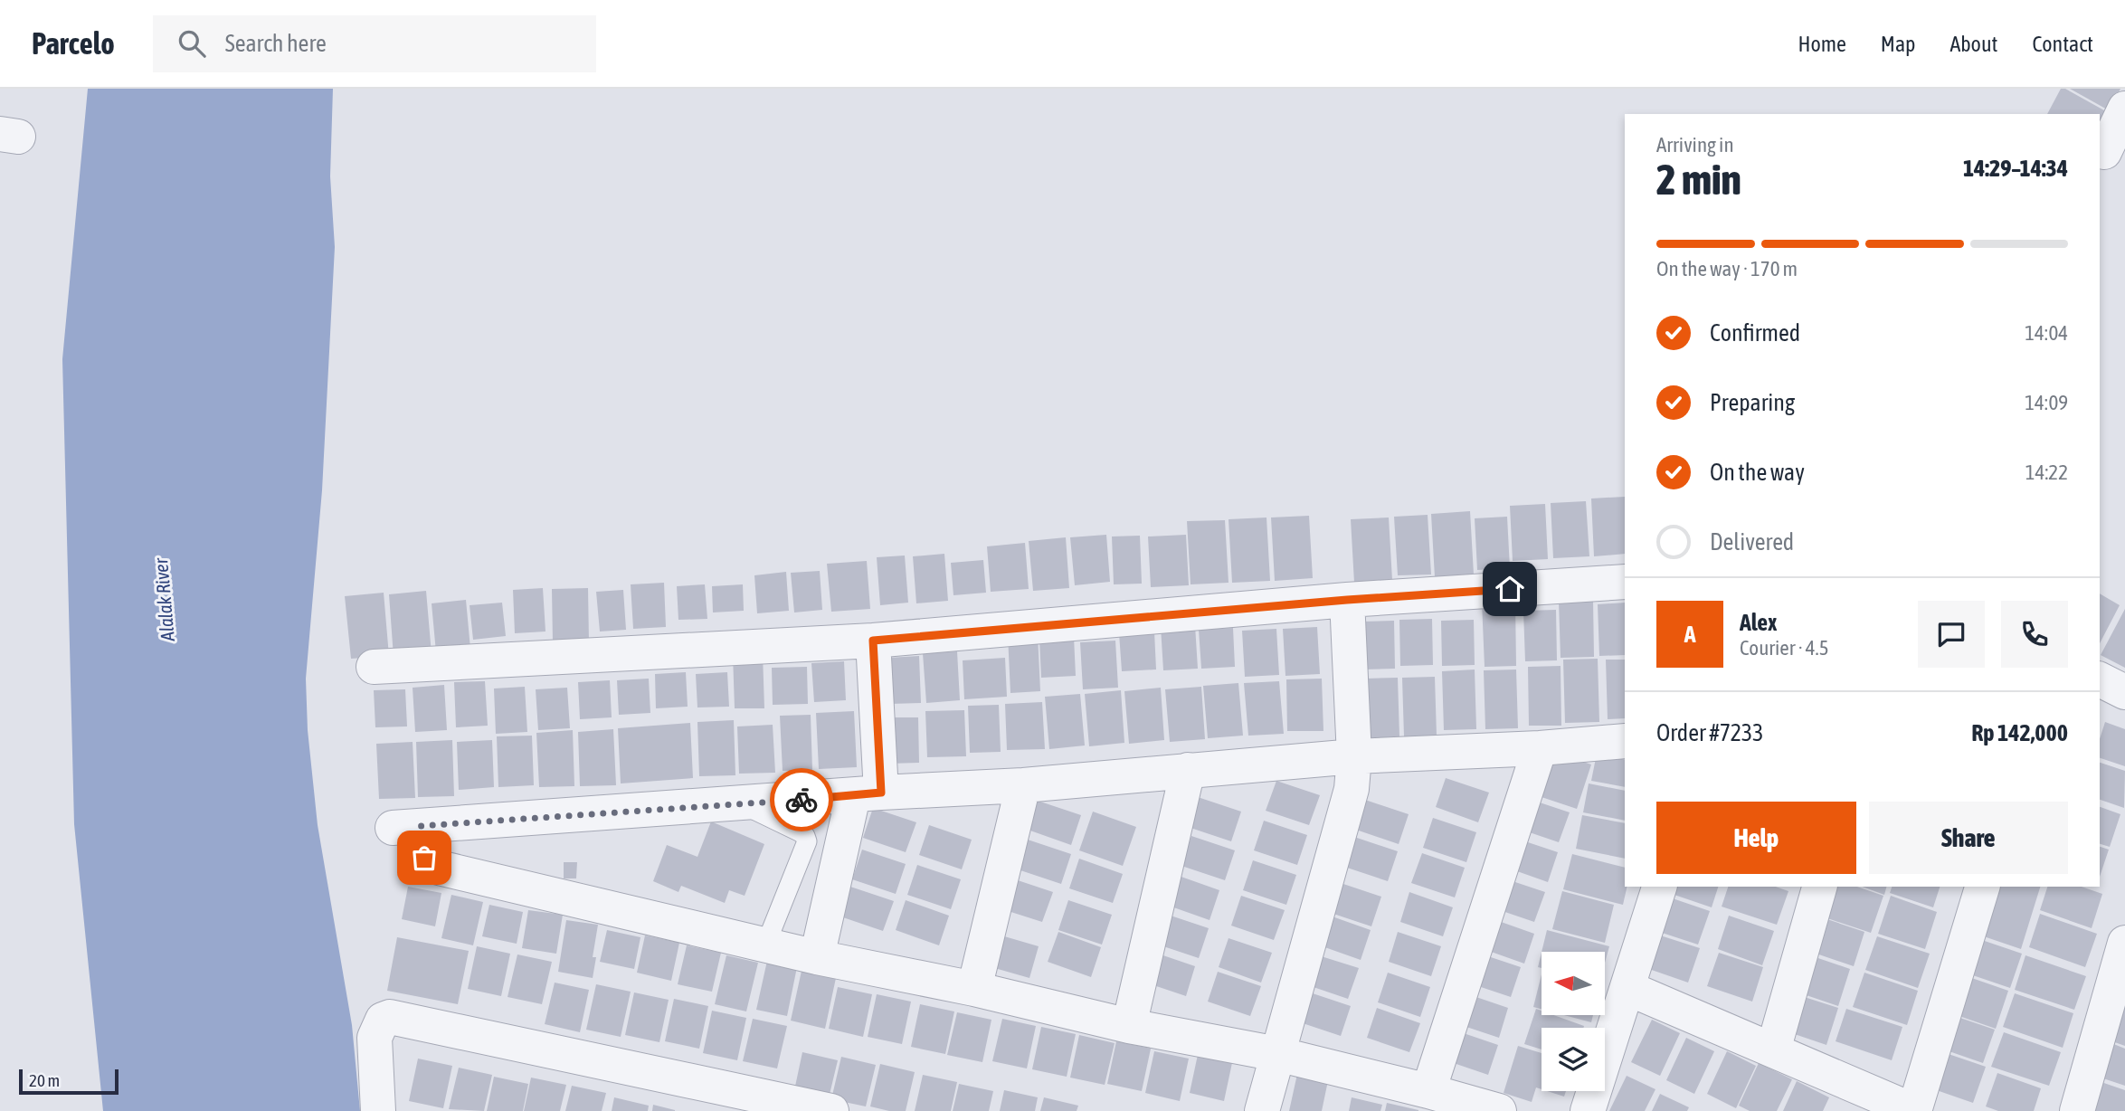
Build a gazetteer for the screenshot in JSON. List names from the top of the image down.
{
  "water": ["Alalak River"],
  "scale_bar": "20 m",
  "north": "left",
  "page": {
    "header": "Parcelo",
    "search": "Search here",
    "nav": [
      "Home",
      "Map",
      "About",
      "Contact"
    ],
    "heading": ["2 min", "Arriving in", "14:29–14:34"],
    "panel": [
      "Alex",
      "Courier · 4.5",
      "Order #7233",
      "Rp 142,000"
    ],
    "bar": "On the way · 170 m",
    "list": [
      ["Confirmed", "14:04"],
      ["Preparing", "14:09"],
      ["On the way", "14:22"],
      "Delivered"
    ],
    "round": "A",
    "buttons": ["Help", "Share"],
    "scale": "20 m"
  }
}
